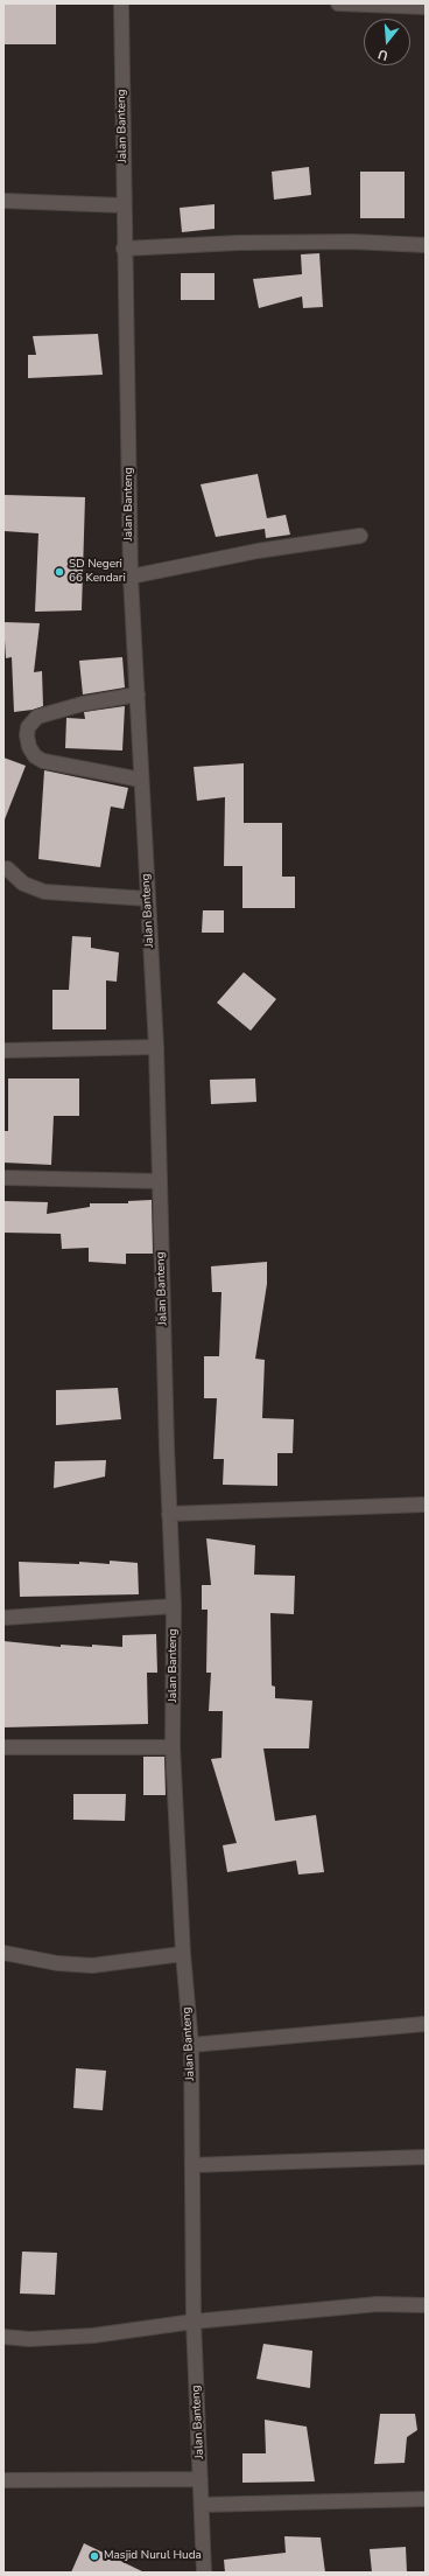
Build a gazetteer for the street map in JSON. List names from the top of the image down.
{
  "streets": {
    "street": ["Jalan Banteng"]
  },
  "places": ["SD Negeri 66 Kendari", "Masjid Nurul Huda"],
  "north": "bottom"
}
